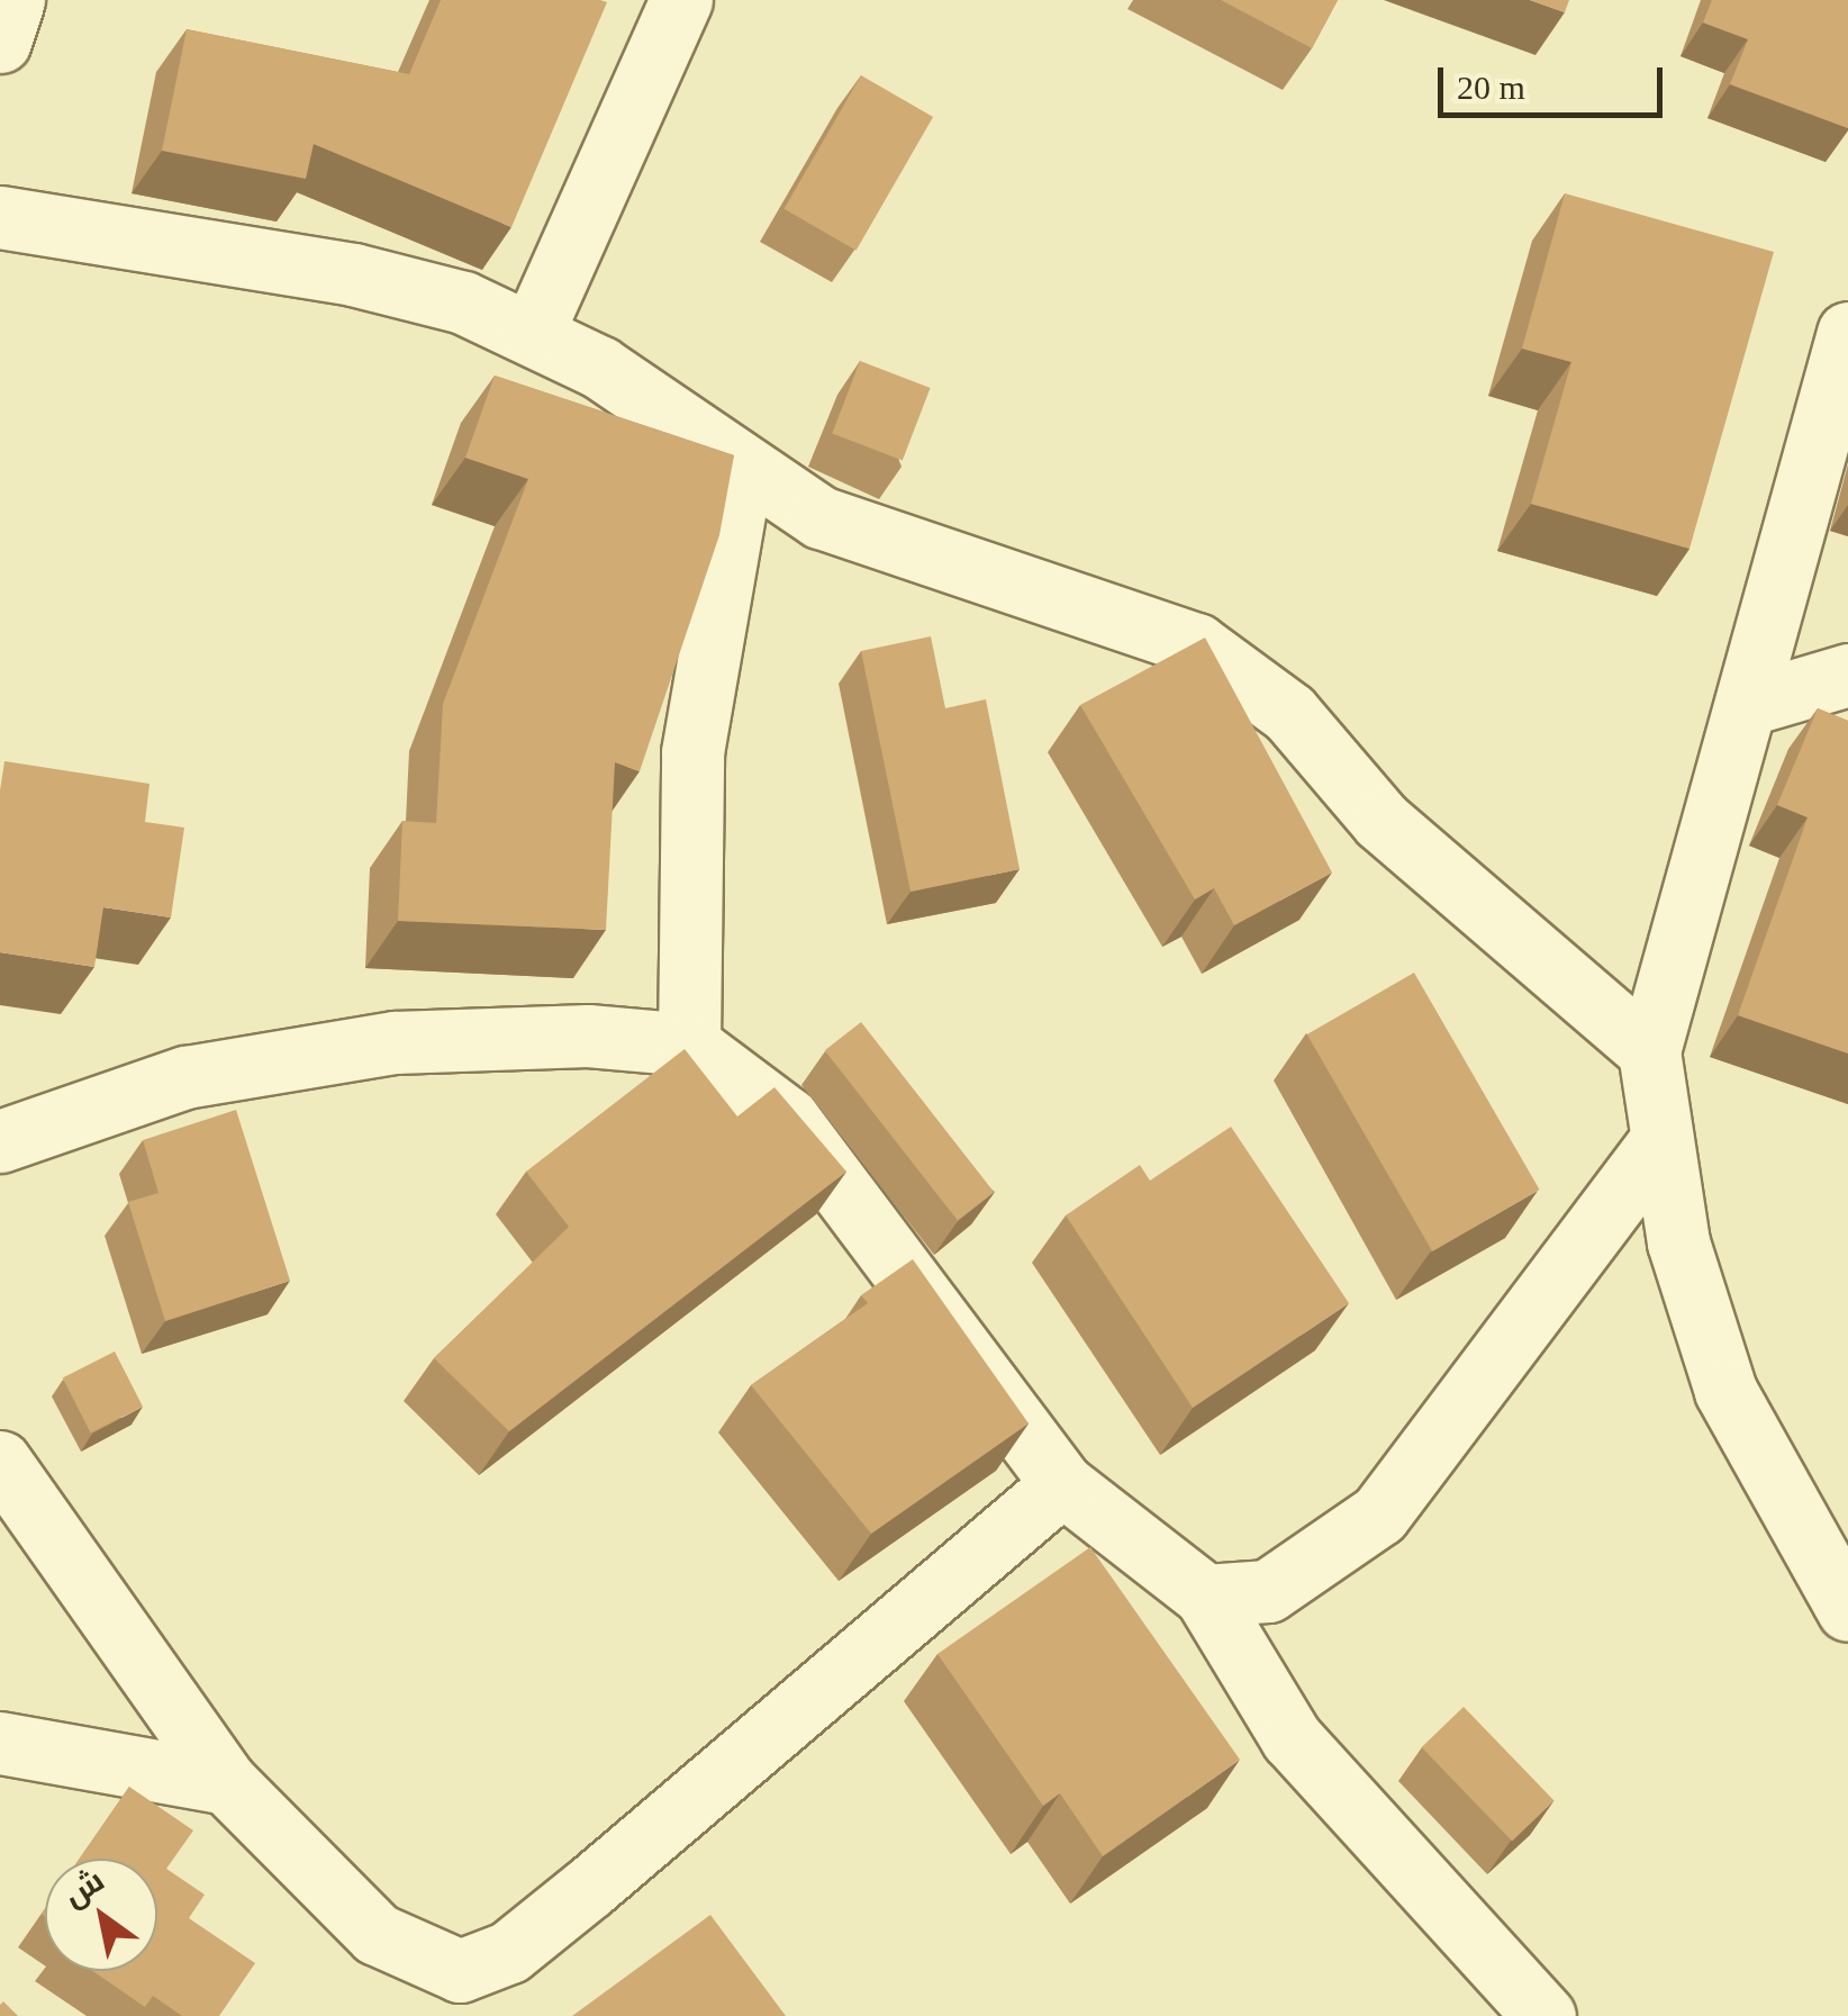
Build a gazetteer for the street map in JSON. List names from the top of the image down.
{
  "scale_bar": "20 m",
  "north": "top left"
}
